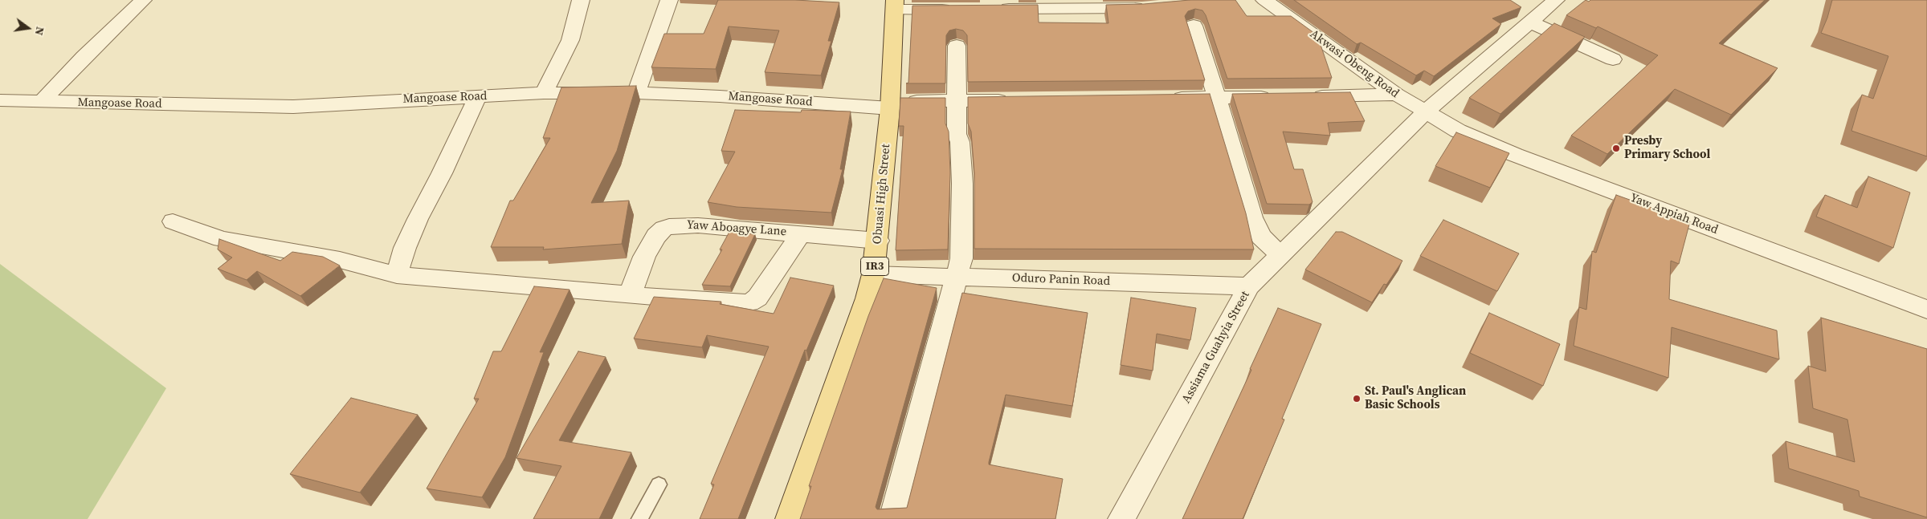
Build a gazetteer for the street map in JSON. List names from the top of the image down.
{
  "streets": {
    "main road": ["Obuasi High Street", "IR3"],
    "street": [
      "Akwasi Obeng Road",
      "Mangoase Road",
      "Yaw Appiah Road",
      "Yaw Aboagye Lane",
      "Oduro Panin Road",
      "Assiama Guahyia Street"
    ]
  },
  "crossings": [
    ["Akwasi Obeng Road", "Yaw Appiah Road"],
    ["Akwasi Obeng Road", "Assiama Guahyia Street"],
    ["Mangoase Road", "Obuasi High Street"],
    ["Obuasi High Street", "Yaw Aboagye Lane"],
    ["Obuasi High Street", "Oduro Panin Road"],
    ["Yaw Appiah Road", "Assiama Guahyia Street"],
    ["Oduro Panin Road", "Assiama Guahyia Street"]
  ],
  "places": ["Presby Primary School", "St. Paul's Anglican Basic Schools"],
  "north": "right"
}
